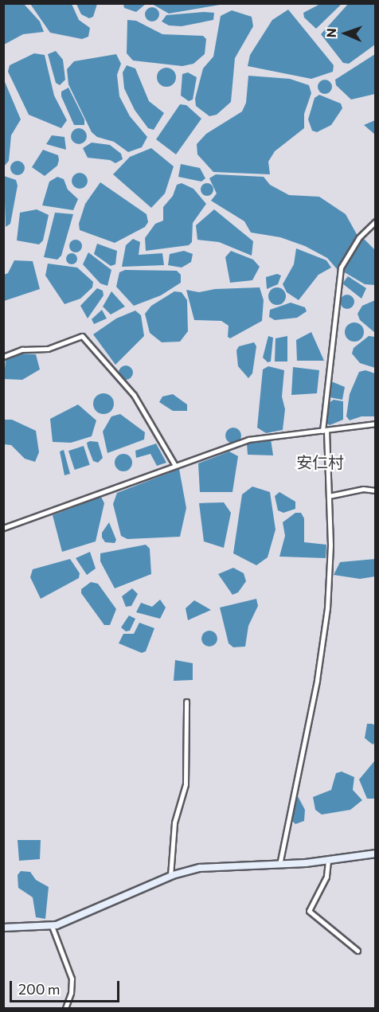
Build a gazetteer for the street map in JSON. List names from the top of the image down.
{
  "districts": ["安仁村"],
  "scale_bar": "200 m",
  "north": "left"
}
